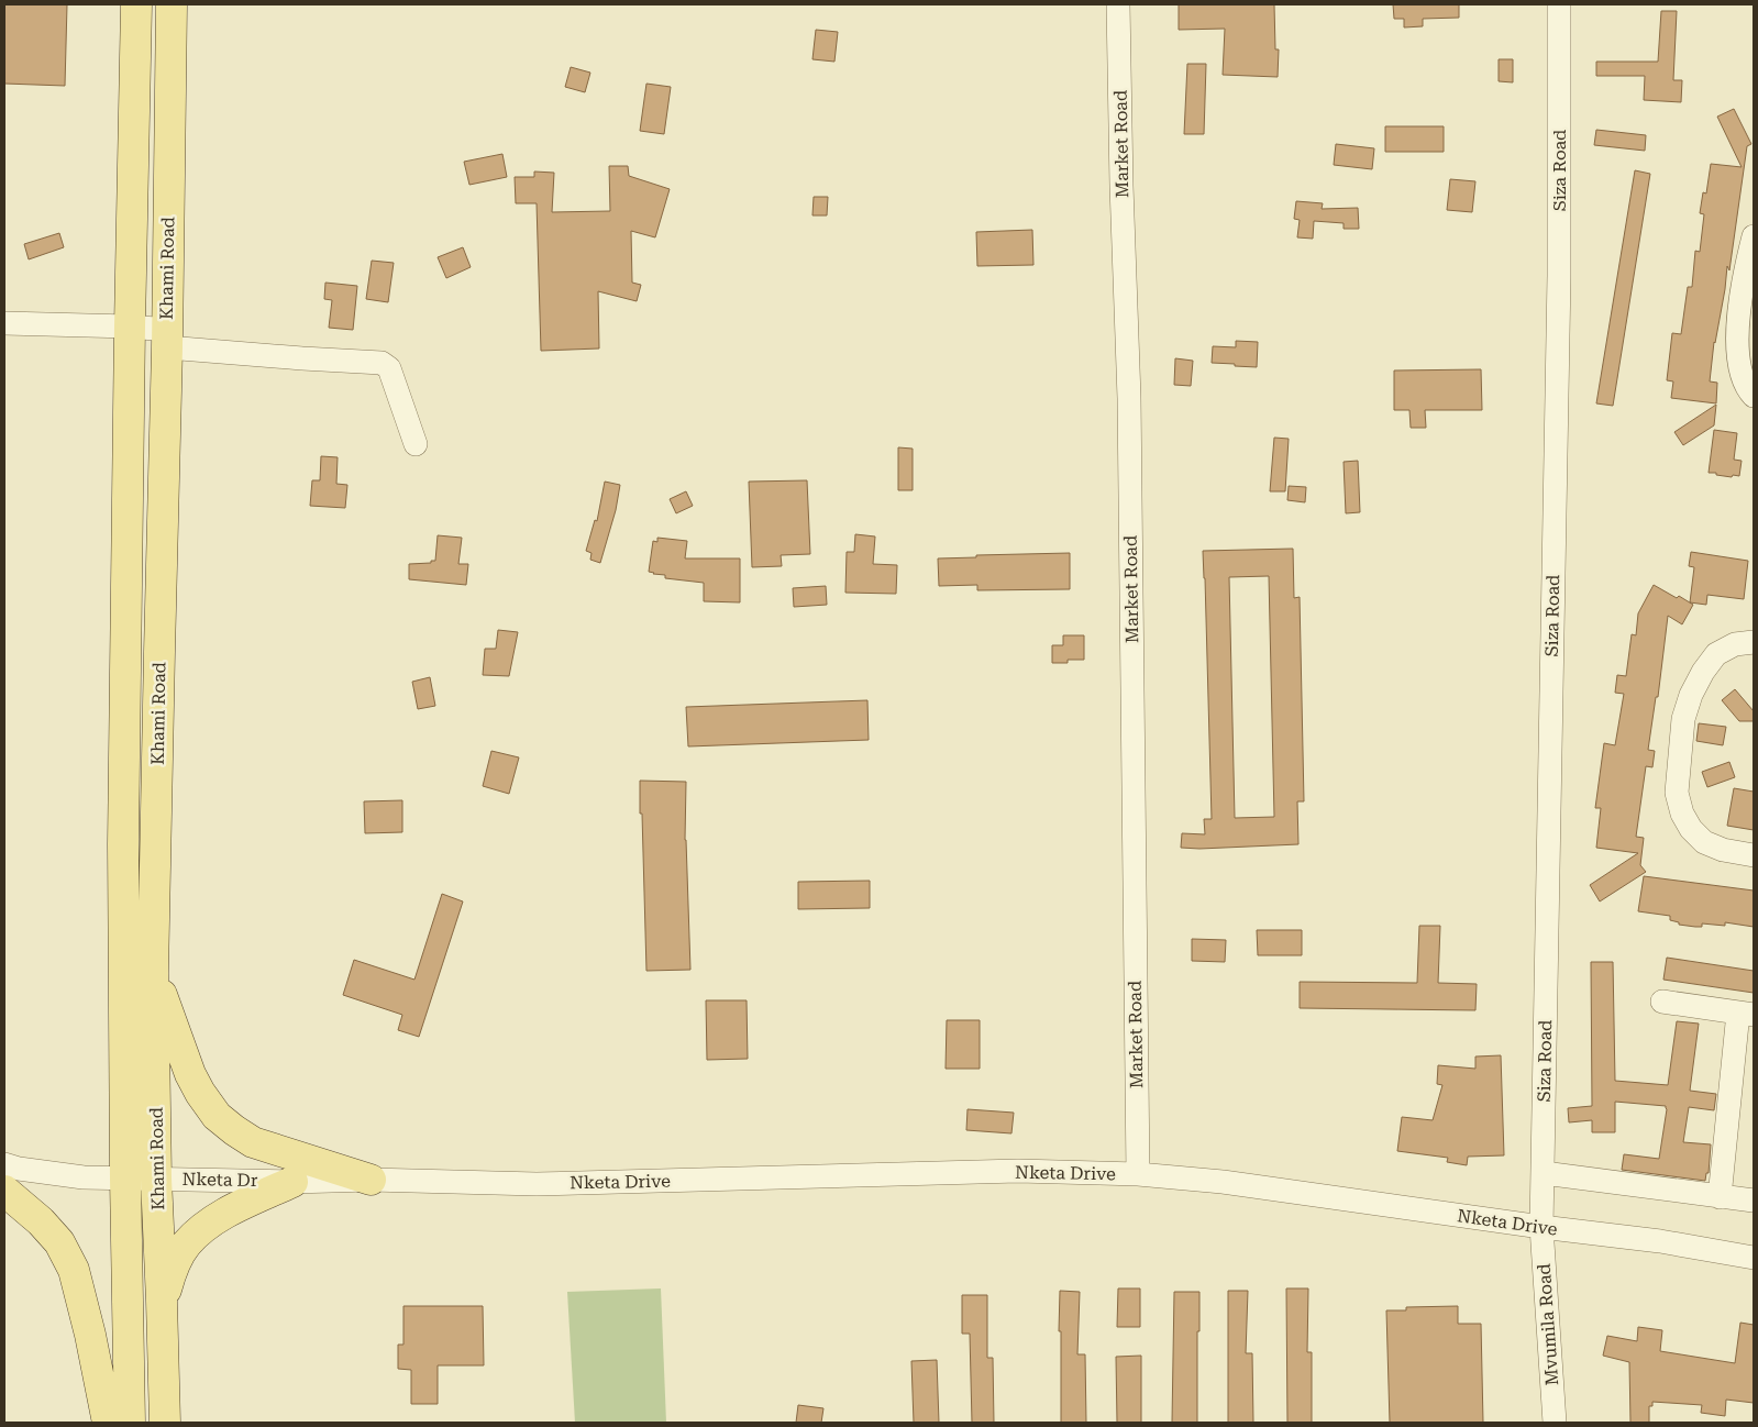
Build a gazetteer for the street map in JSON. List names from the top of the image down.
{
  "streets": {
    "main road": ["Khami Road"],
    "street": [
      "Market Road",
      "Siza Road",
      "Nketa Drive",
      "Nketa Dr",
      "Mvumila Road"
    ]
  },
  "crossings": [
    ["Market Road", "Nketa Drive"],
    ["Siza Road", "Nketa Drive"],
    ["Siza Road", "Mvumila Road"],
    ["Khami Road", "Nketa Dr"],
    ["Nketa Drive", "Nketa Dr"],
    ["Nketa Drive", "Mvumila Road"]
  ]
}
